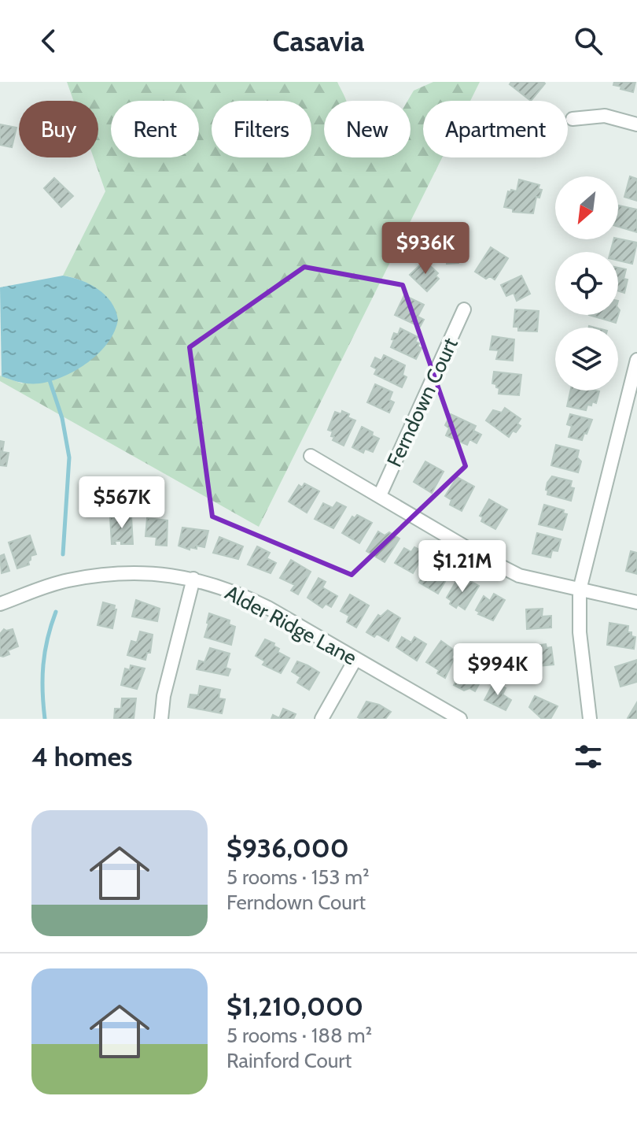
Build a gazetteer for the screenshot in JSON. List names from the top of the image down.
{
  "streets": {
    "street": ["Ferndown Court", "Alder Ridge Lane"]
  },
  "north": "bottom left",
  "page": {
    "header": "Casavia",
    "chip": [
      "Buy",
      "Rent",
      "Filters",
      "New",
      "Apartment"
    ],
    "price": [
      "$936K",
      "$567K",
      "$1.21M",
      "$994K"
    ],
    "heading": "4 homes",
    "list": [
      {
        "name": "$936,000",
        "note": "5 rooms · 153 m² · Ferndown Court"
      },
      {
        "name": "$1,210,000",
        "note": "5 rooms · 188 m² · Rainford Court"
      }
    ]
  }
}
